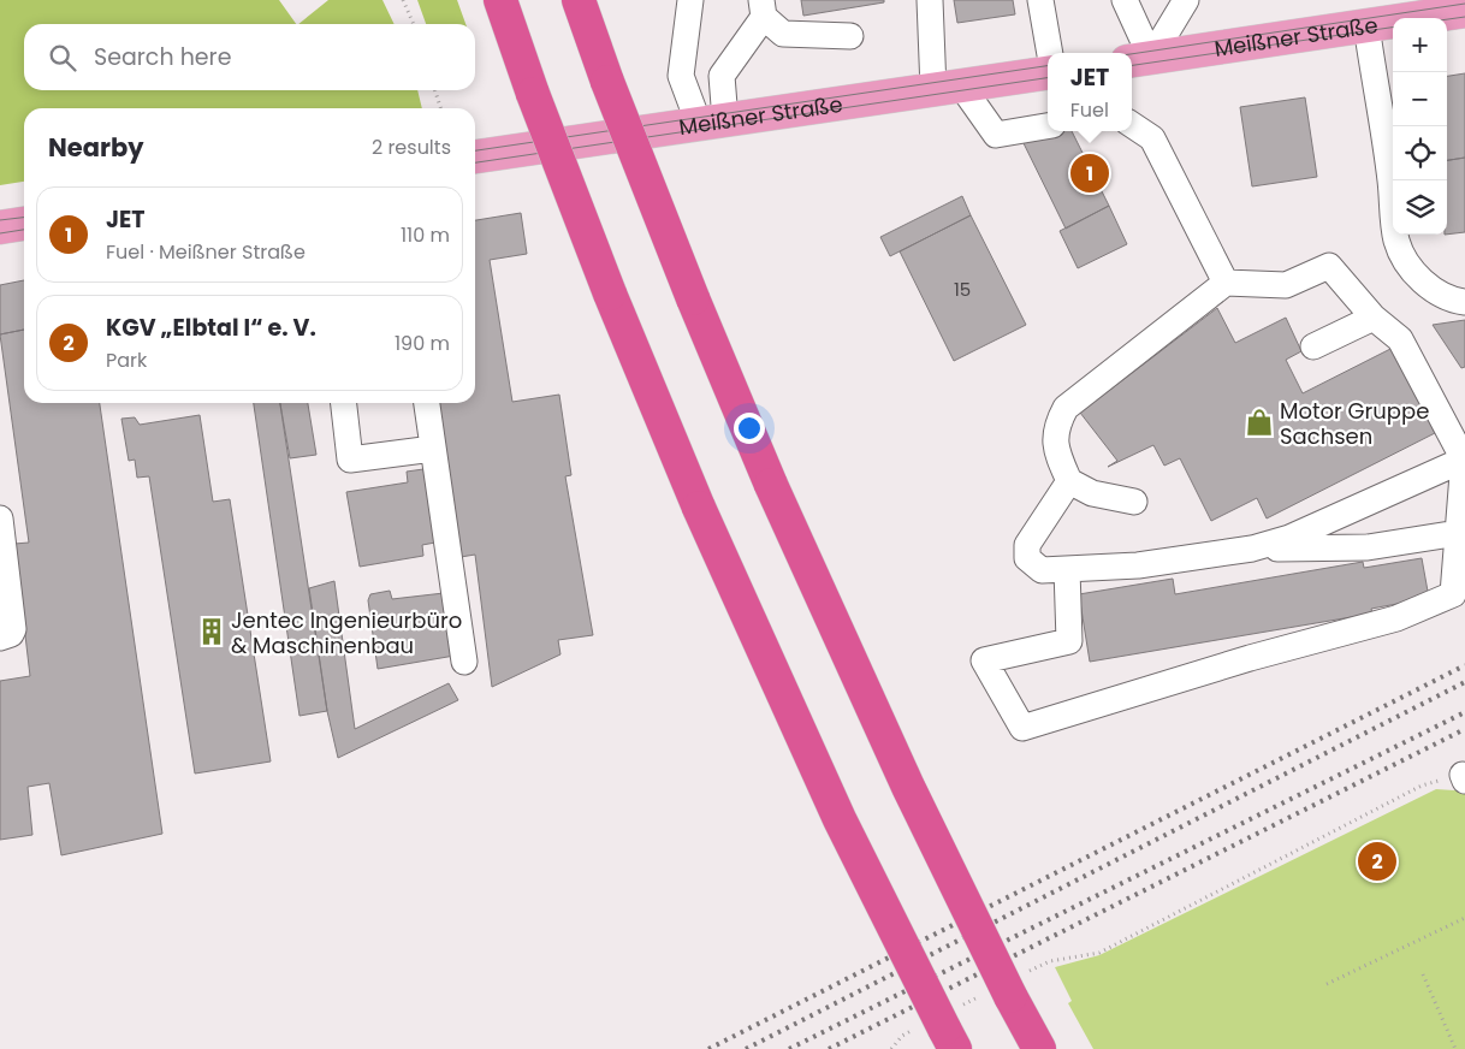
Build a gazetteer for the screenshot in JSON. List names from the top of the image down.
{
  "streets": {
    "main road": ["Meißner Straße"]
  },
  "places": {
    "shop": ["Motor Gruppe Sachsen"],
    "building": ["Jentec Ingenieurbüro & Maschinenbau"]
  },
  "house_numbers": ["15"],
  "page": {
    "map_buttons": ["+", "−"],
    "search": "Search here",
    "popup": ["JET", "Fuel"],
    "heading": ["Nearby", "2 results"],
    "pins": ["1", "2"],
    "list": [
      {
        "mark": "1",
        "name": "JET",
        "note": "Fuel · Meißner Straße",
        "value": "110 m"
      },
      {
        "mark": "2",
        "name": "KGV „Elbtal I“ e. V.",
        "note": "Park",
        "value": "190 m"
      }
    ]
  }
}
